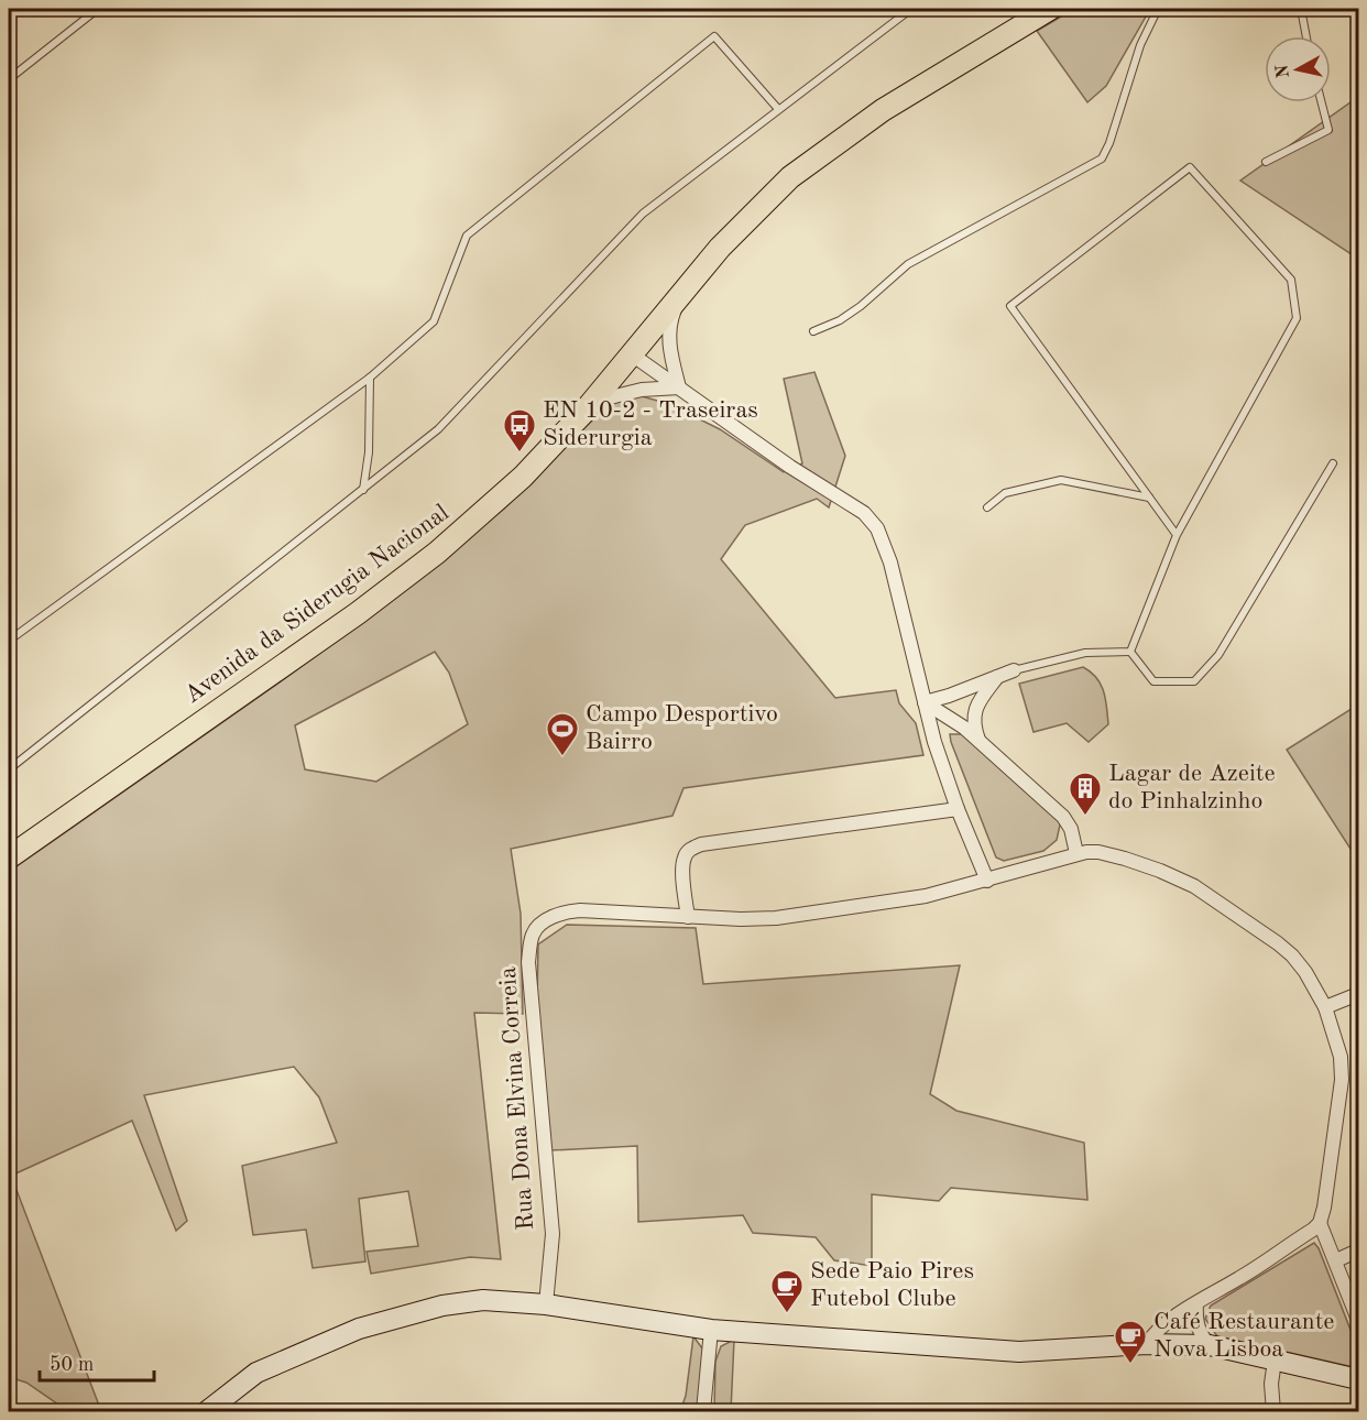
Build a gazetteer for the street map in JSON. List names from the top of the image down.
{
  "streets": {
    "main road": ["Avenida da Siderugia Nacional"],
    "street": ["Rua Dona Elvina Correia"]
  },
  "places": {
    "bus stop": ["EN 10-2 - Traseiras Siderurgia"],
    "sports": ["Campo Desportivo Bairro"],
    "building": ["Lagar de Azeite do Pinhalzinho"],
    "cafe": ["Sede Paio Pires Futebol Clube", "Café Restaurante Nova Lisboa"]
  },
  "scale_bar": "50 m",
  "north": "left"
}
